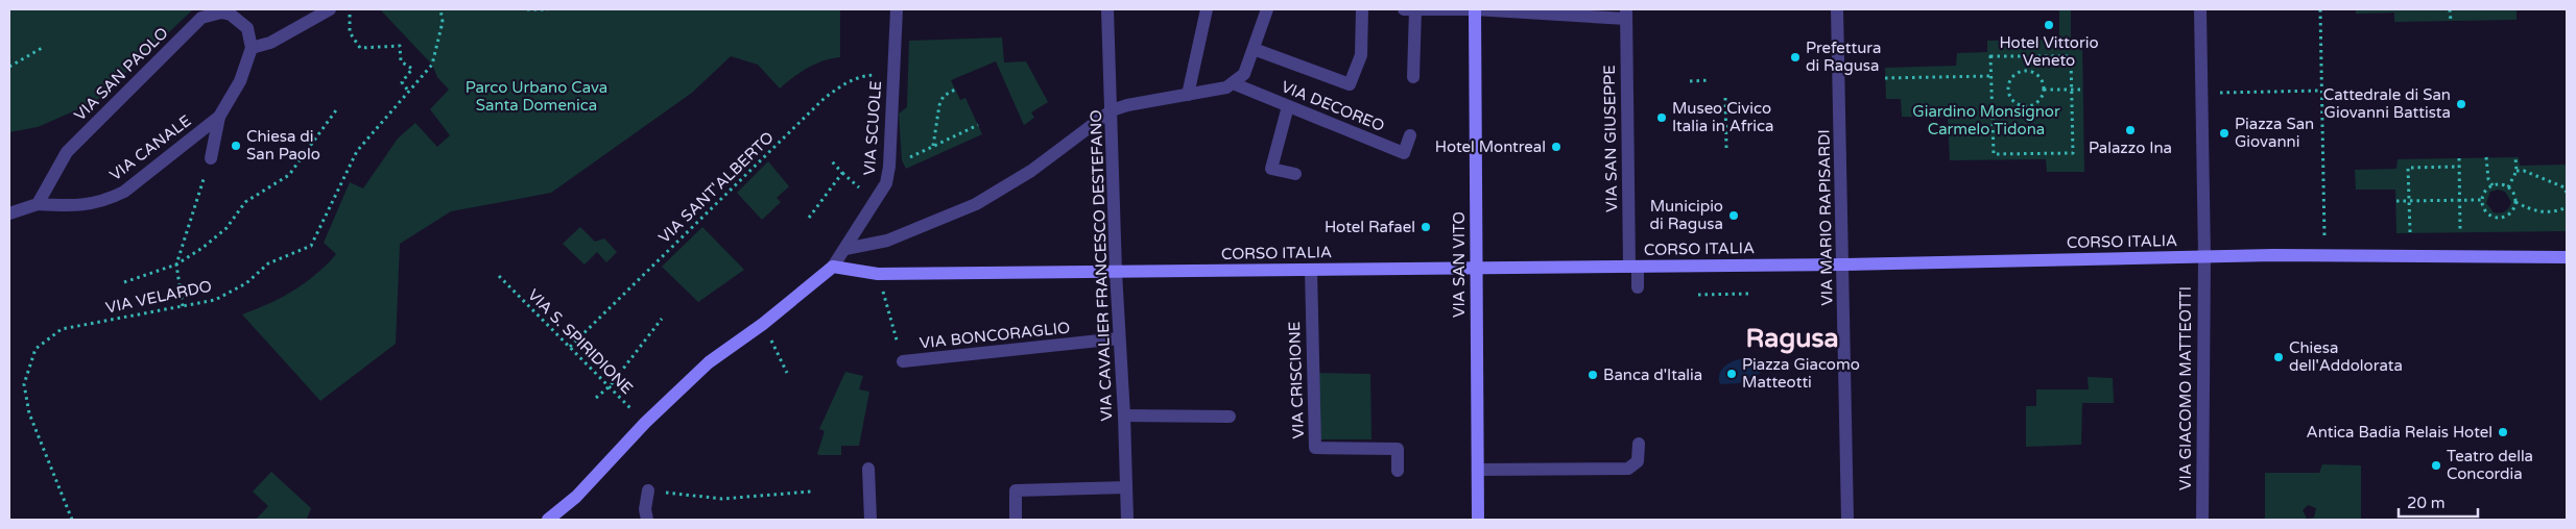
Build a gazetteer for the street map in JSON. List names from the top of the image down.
{
  "streets": {
    "street": [
      "VIA SAN PAOLO",
      "VIA DECOREO",
      "VIA SCUOLE",
      "VIA SAN GIUSEPPE",
      "VIA CANALE",
      "VIA MARIO RAPISARDI",
      "CORSO ITALIA",
      "VIA SAN VITO",
      "VIA CAVALIER FRANCESCO DESTEFANO",
      "VIA BONCORAGLIO",
      "VIA CRISCIONE",
      "VIA GIACOMO MATTEOTTI"
    ],
    "path": ["VIA SANT'ALBERTO", "VIA VELARDO", "VIA S. SPIRIDIONE"]
  },
  "crossings": [
    ["VIA SAN PAOLO", "VIA CANALE"],
    ["VIA SCUOLE", "VIA SANT'ALBERTO"],
    ["VIA SCUOLE", "CORSO ITALIA"],
    ["VIA SAN GIUSEPPE", "CORSO ITALIA"],
    ["VIA SANT'ALBERTO", "VIA S. SPIRIDIONE"],
    ["VIA MARIO RAPISARDI", "CORSO ITALIA"],
    ["CORSO ITALIA", "VIA SAN VITO"],
    ["CORSO ITALIA", "VIA CAVALIER FRANCESCO DESTEFANO"],
    ["CORSO ITALIA", "VIA BONCORAGLIO"],
    ["CORSO ITALIA", "VIA CRISCIONE"],
    ["CORSO ITALIA", "VIA GIACOMO MATTEOTTI"],
    ["VIA CAVALIER FRANCESCO DESTEFANO", "VIA BONCORAGLIO"]
  ],
  "districts": ["Ragusa"],
  "parks": ["Parco Urbano Cava Santa Domenica", "Giardino Monsignor Carmelo Tidona"],
  "places": [
    "Hotel Vittorio Veneto",
    "Prefettura di Ragusa",
    "Cattedrale di San Giovanni Battista",
    "Museo Civico Italia in Africa",
    "Palazzo Ina",
    "Piazza San Giovanni",
    "Chiesa di San Paolo",
    "Hotel Montreal",
    "Municipio di Ragusa",
    "Hotel Rafael",
    "Chiesa dell'Addolorata",
    "Piazza Giacomo Matteotti",
    "Banca d'Italia",
    "Antica Badia Relais Hotel",
    "Teatro della Concordia"
  ],
  "scale_bar": "20 m"
}
